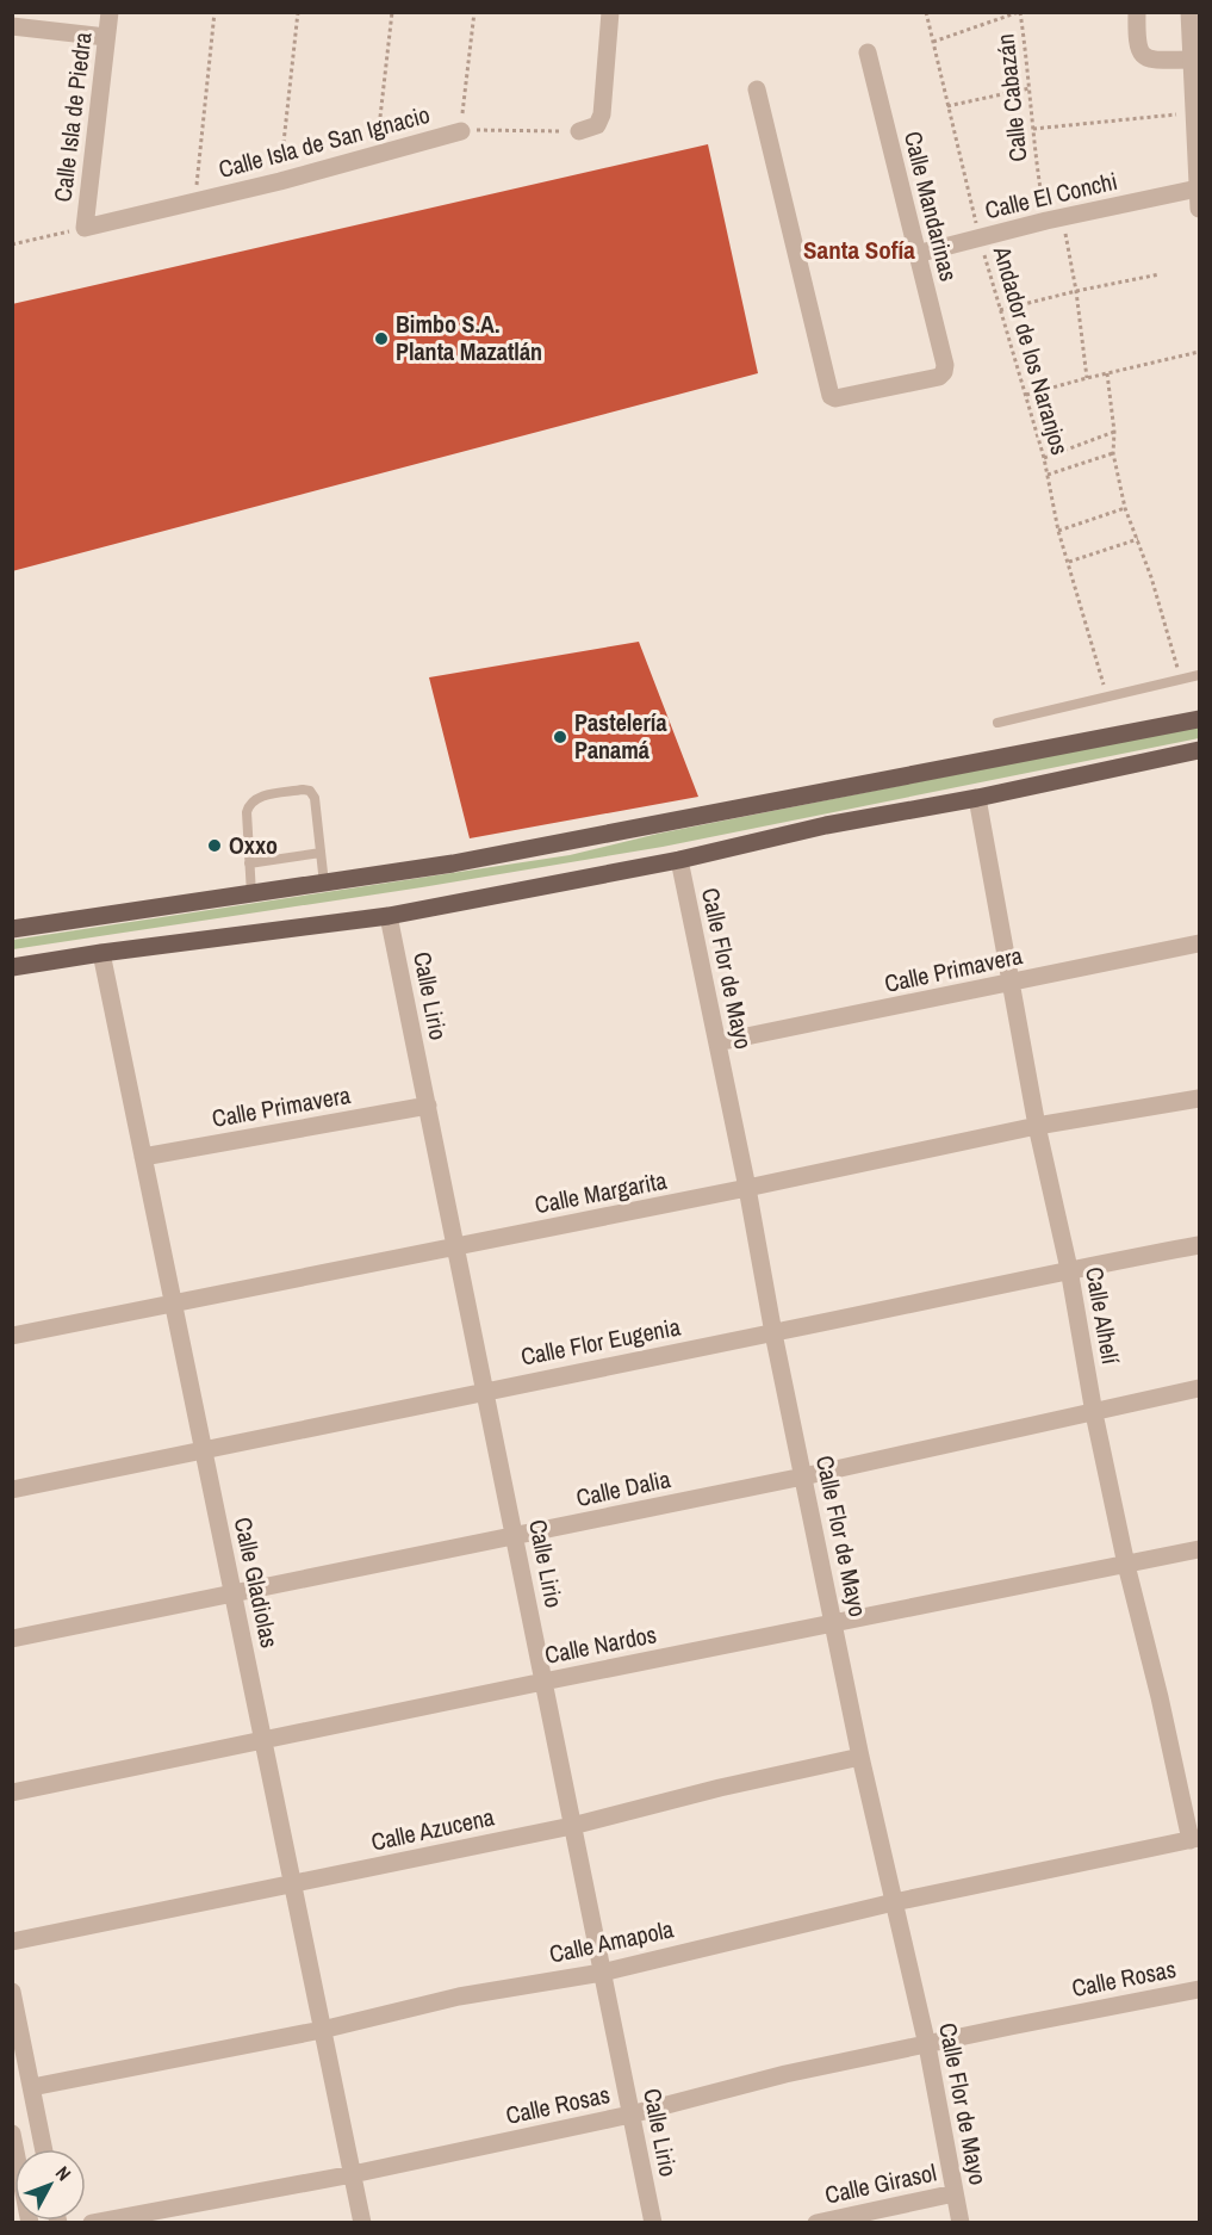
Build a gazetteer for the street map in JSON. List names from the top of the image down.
{
  "streets": {
    "street": [
      "Calle Isla de Piedra",
      "Calle Isla de San Ignacio",
      "Calle El Conchi",
      "Calle Mandarinas",
      "Calle Flor de Mayo",
      "Calle Primavera",
      "Calle Lirio",
      "Calle Margarita",
      "Calle Alhelí",
      "Calle Flor Eugenia",
      "Calle Dalia",
      "Calle Gladiolas",
      "Calle Nardos",
      "Calle Azucena",
      "Calle Amapola",
      "Calle Rosas",
      "Calle Girasol"
    ],
    "path": ["Calle Cabazán", "Andador de los Naranjos"]
  },
  "crossings": [
    ["Calle Cabazán", "Calle El Conchi"],
    ["Calle Isla de Piedra", "Calle Isla de San Ignacio"],
    ["Calle El Conchi", "Calle Mandarinas"],
    ["Calle El Conchi", "Andador de los Naranjos"],
    ["Calle Flor de Mayo", "Calle Primavera"],
    ["Calle Flor de Mayo", "Calle Margarita"],
    ["Calle Flor de Mayo", "Calle Flor Eugenia"],
    ["Calle Flor de Mayo", "Calle Dalia"],
    ["Calle Flor de Mayo", "Calle Nardos"],
    ["Calle Flor de Mayo", "Calle Azucena"],
    ["Calle Flor de Mayo", "Calle Amapola"],
    ["Calle Flor de Mayo", "Calle Rosas"],
    ["Calle Flor de Mayo", "Calle Girasol"],
    ["Calle Primavera", "Calle Lirio"],
    ["Calle Primavera", "Calle Alhelí"],
    ["Calle Primavera", "Calle Gladiolas"],
    ["Calle Lirio", "Calle Margarita"],
    ["Calle Lirio", "Calle Flor Eugenia"],
    ["Calle Lirio", "Calle Dalia"],
    ["Calle Lirio", "Calle Nardos"],
    ["Calle Lirio", "Calle Azucena"],
    ["Calle Lirio", "Calle Amapola"],
    ["Calle Lirio", "Calle Rosas"],
    ["Calle Margarita", "Calle Alhelí"],
    ["Calle Margarita", "Calle Gladiolas"],
    ["Calle Alhelí", "Calle Flor Eugenia"],
    ["Calle Alhelí", "Calle Dalia"],
    ["Calle Alhelí", "Calle Nardos"],
    ["Calle Alhelí", "Calle Amapola"],
    ["Calle Flor Eugenia", "Calle Gladiolas"],
    ["Calle Dalia", "Calle Gladiolas"],
    ["Calle Gladiolas", "Calle Nardos"],
    ["Calle Gladiolas", "Calle Azucena"],
    ["Calle Gladiolas", "Calle Amapola"],
    ["Calle Gladiolas", "Calle Rosas"]
  ],
  "districts": ["Santa Sofía"],
  "places": ["Bimbo S.A. Planta Mazatlán", "Pastelería Panamá", "Oxxo"],
  "north": "top right"
}
